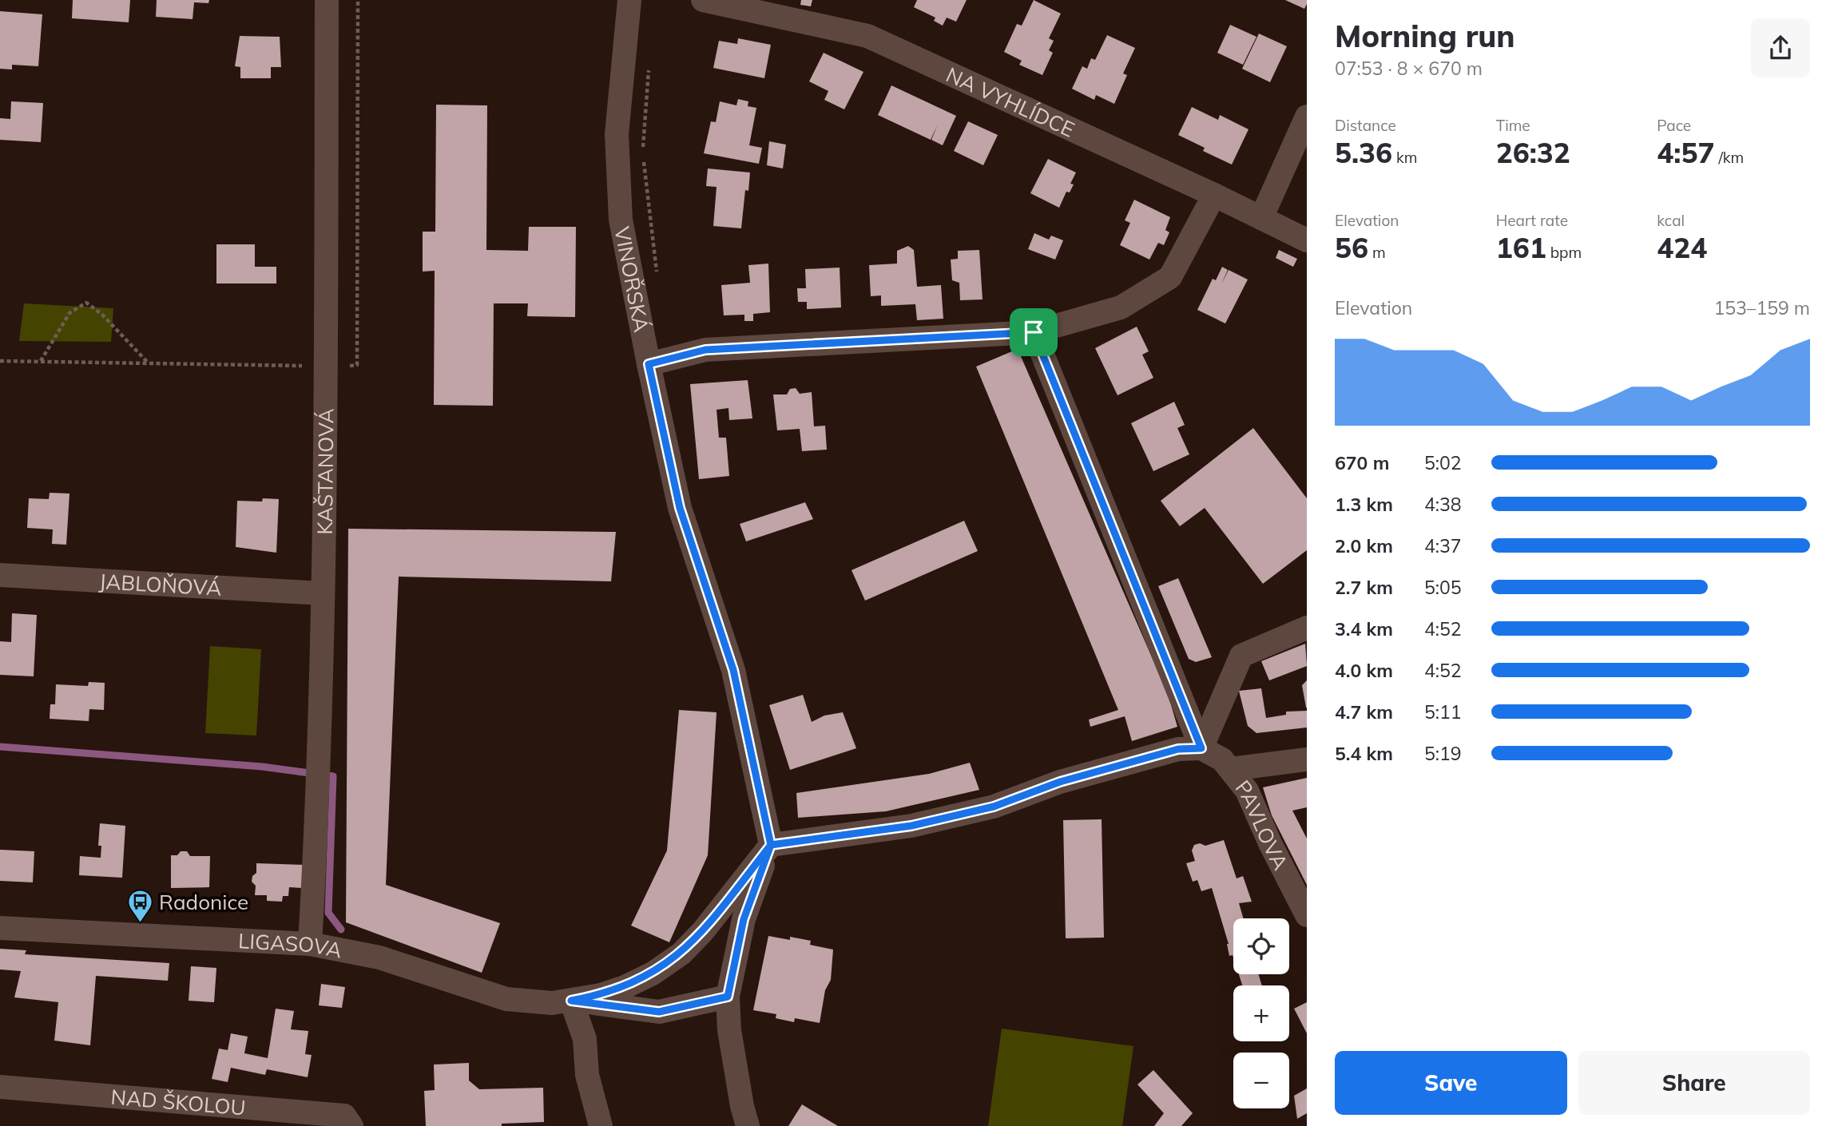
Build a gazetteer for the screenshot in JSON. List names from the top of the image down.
{
  "streets": {
    "street": [
      "NA VYHLÍDCE",
      "VINOŘSKÁ",
      "KAŠTANOVÁ",
      "JABLOŇOVÁ",
      "PAVLOVA",
      "LIGASOVA",
      "NAD ŠKOLOU"
    ]
  },
  "crossings": [
    ["KAŠTANOVÁ", "JABLOŇOVÁ"],
    ["KAŠTANOVÁ", "LIGASOVA"]
  ],
  "places": {
    "bus stop": ["Radonice"]
  },
  "page": {
    "heading": ["Morning run", "07:53 · 8 × 670 m"],
    "stats": [
      ["Distance", "5.36 km"],
      ["Time", "26:32"],
      ["Pace", "4:57 /km"],
      ["Elevation", "56 m"],
      ["Heart rate", "161 bpm"],
      ["kcal", "424"]
    ],
    "chart": ["Elevation", "153–159 m"],
    "list": [
      {
        "name": "670 m",
        "note": "5:02"
      },
      {
        "name": "1.3 km",
        "note": "4:38"
      },
      {
        "name": "2.0 km",
        "note": "4:37"
      },
      {
        "name": "2.7 km",
        "note": "5:05"
      },
      {
        "name": "3.4 km",
        "note": "4:52"
      },
      {
        "name": "4.0 km",
        "note": "4:52"
      },
      {
        "name": "4.7 km",
        "note": "5:11"
      },
      {
        "name": "5.4 km",
        "note": "5:19"
      }
    ],
    "map_buttons": ["+", "−"],
    "buttons": ["Save", "Share"]
  }
}
